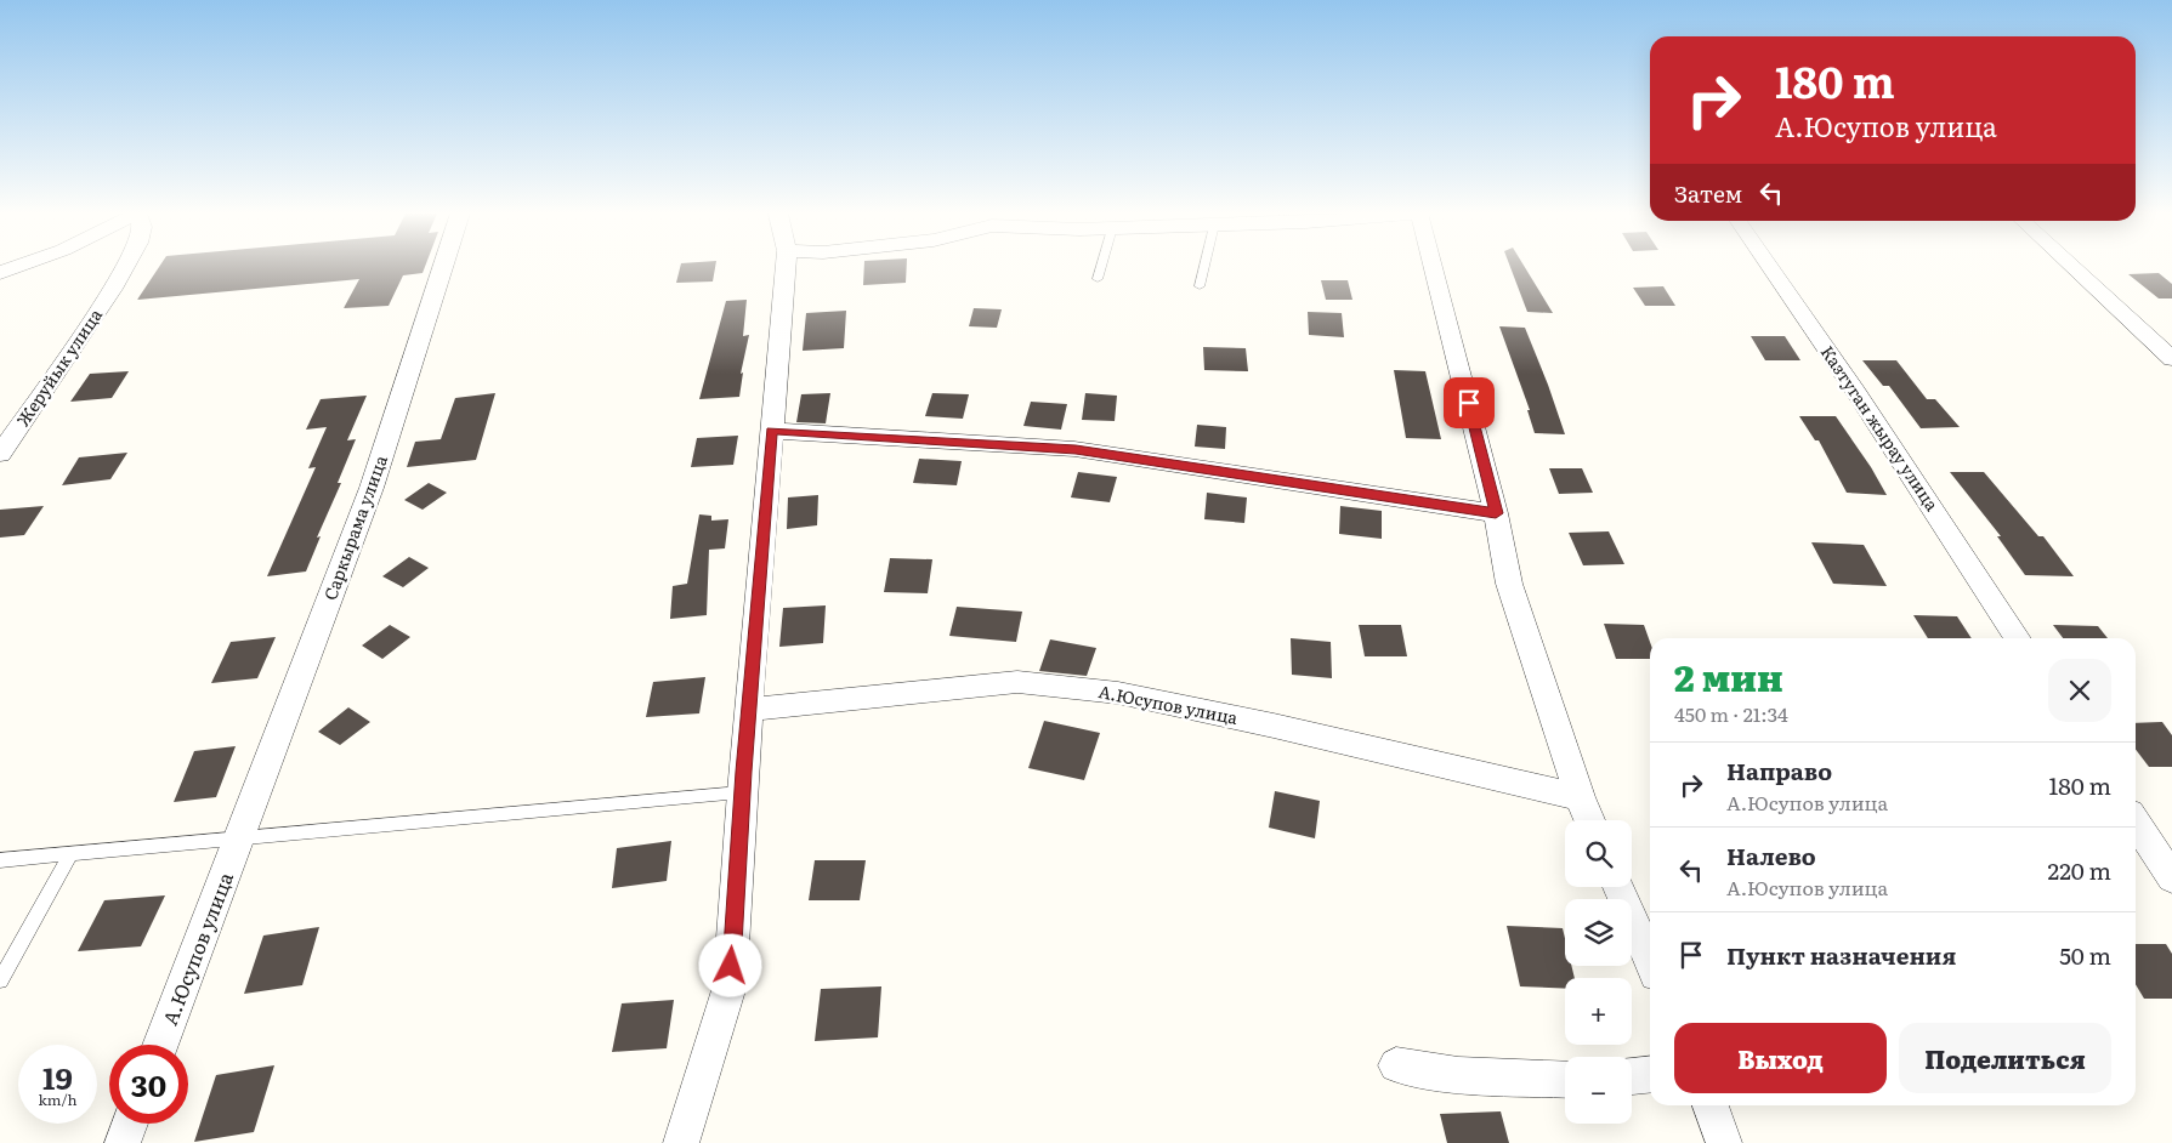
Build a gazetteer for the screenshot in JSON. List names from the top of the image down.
{
  "streets": {
    "street": [
      "Жеруйык улица",
      "Казтуган жырау улица",
      "Саркырама улица",
      "А.Юсупов улица"
    ]
  },
  "crossings": [
    ["Саркырама улица", "А.Юсупов улица"]
  ],
  "page": {
    "turn": ["180 m", "А.Юсупов улица"],
    "then": "Затем",
    "heading": ["2 мин", "450 m · 21:34"],
    "list": [
      {
        "name": "Направо",
        "note": "А.Юсупов улица",
        "value": "180 m"
      },
      {
        "name": "Налево",
        "note": "А.Юсупов улица",
        "value": "220 m"
      },
      {
        "name": "Пункт назначения",
        "value": "50 m"
      }
    ],
    "map_buttons": ["+", "−"],
    "buttons": ["Выход", "Поделиться"],
    "speed": "19 km/h",
    "limit": "30"
  }
}
